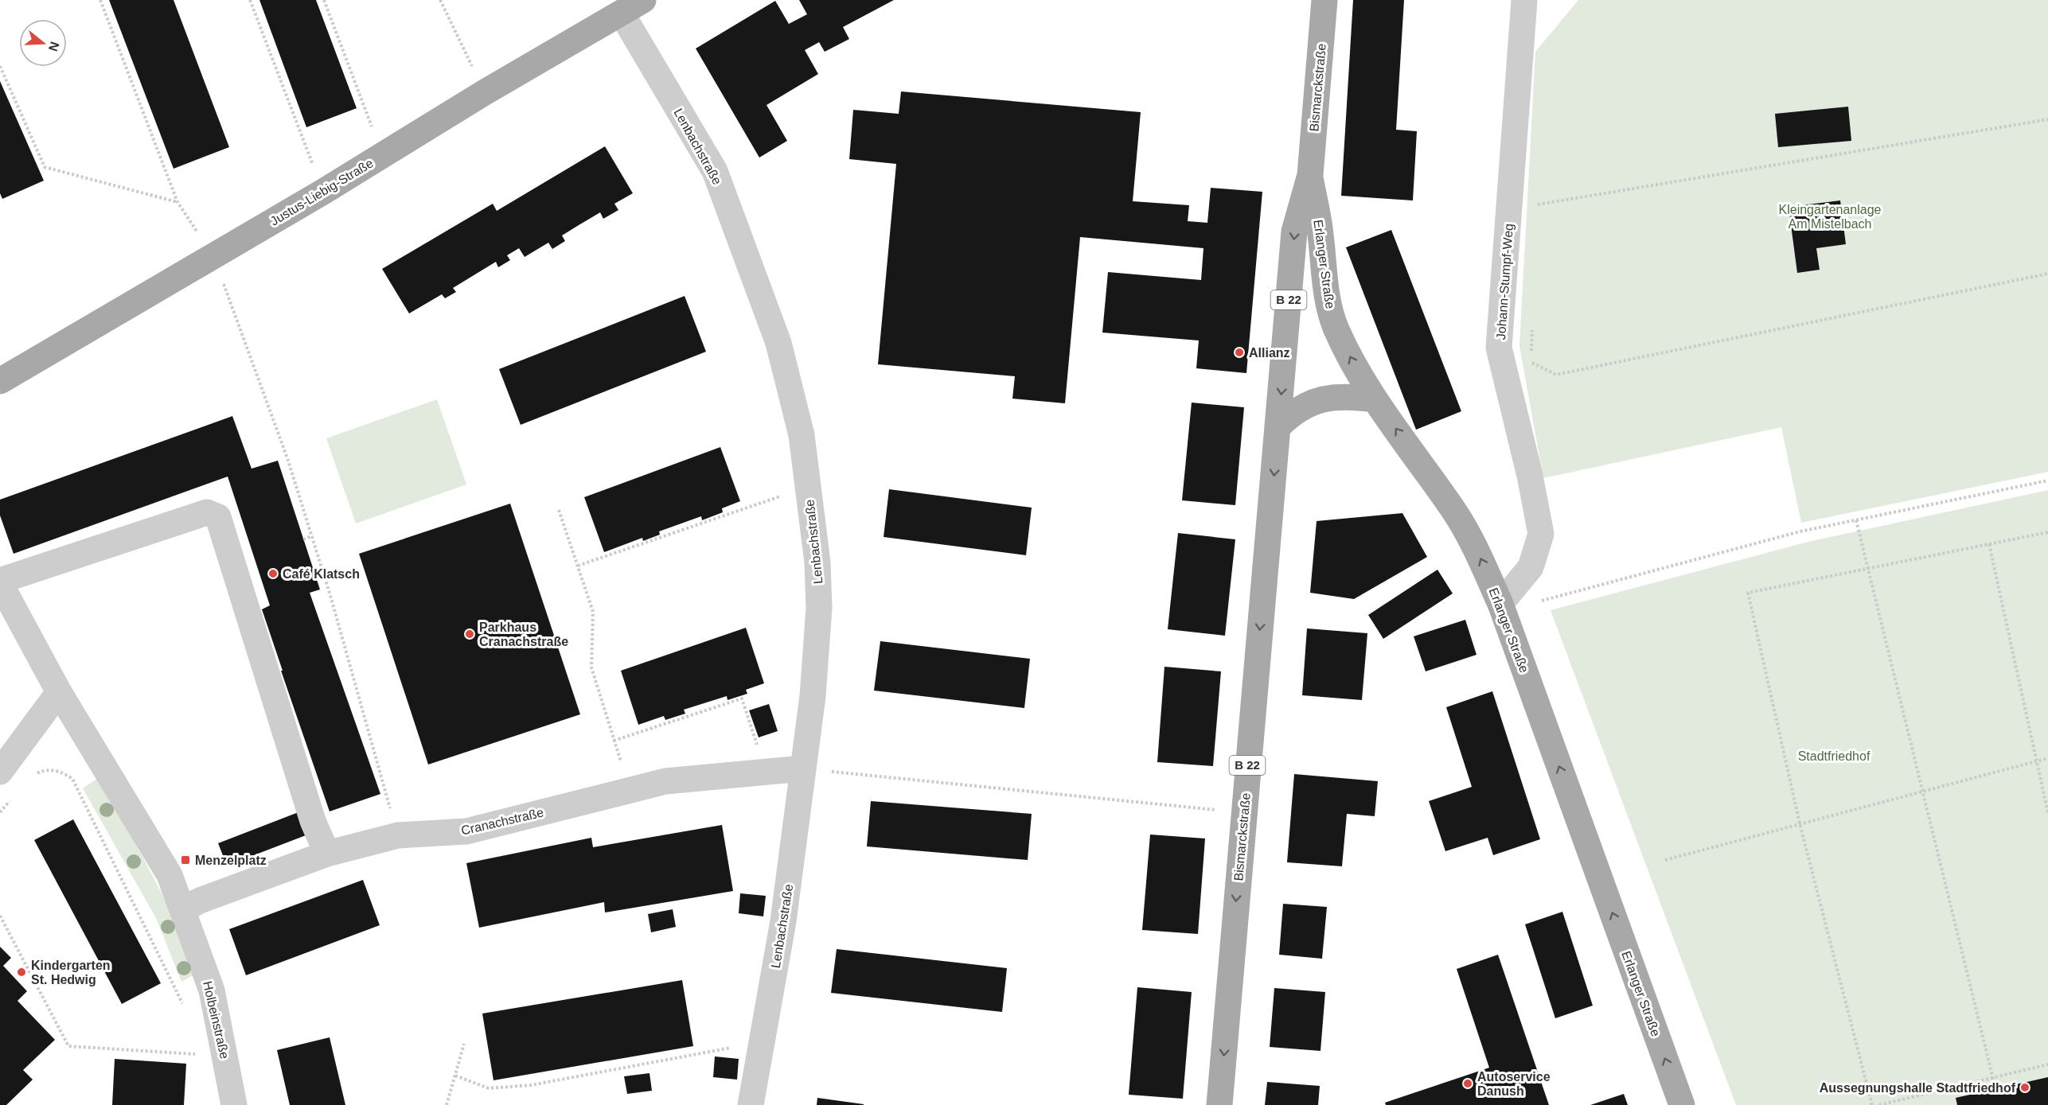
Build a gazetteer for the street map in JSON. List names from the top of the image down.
{
  "streets": {
    "main road": [
      "Bismarckstraße",
      "Justus-Liebig-Straße",
      "Erlanger Straße",
      "B 22"
    ],
    "street": [
      "Lenbachstraße",
      "Johann-Stumpf-Weg",
      "Cranachstraße",
      "Holbeinstraße"
    ]
  },
  "crossings": [
    ["Bismarckstraße", "Erlanger Straße"],
    ["Bismarckstraße", "B 22"],
    ["Lenbachstraße", "Justus-Liebig-Straße"],
    ["Lenbachstraße", "Cranachstraße"],
    ["Erlanger Straße", "Johann-Stumpf-Weg"],
    ["Erlanger Straße", "B 22"],
    ["Cranachstraße", "Holbeinstraße"]
  ],
  "one_way": ["Bismarckstraße", "Erlanger Straße"],
  "parks": ["Kleingartenanlage Am Mistelbach", "Stadtfriedhof"],
  "places": {
    "other": [
      "Allianz",
      "Café Klatsch",
      "Parkhaus Cranachstraße",
      "Kindergarten St. Hedwig",
      "Autoservice Danush",
      "Aussegnungshalle Stadtfriedhof"
    ],
    "transit": ["Menzelplatz"]
  },
  "north": "right"
}
